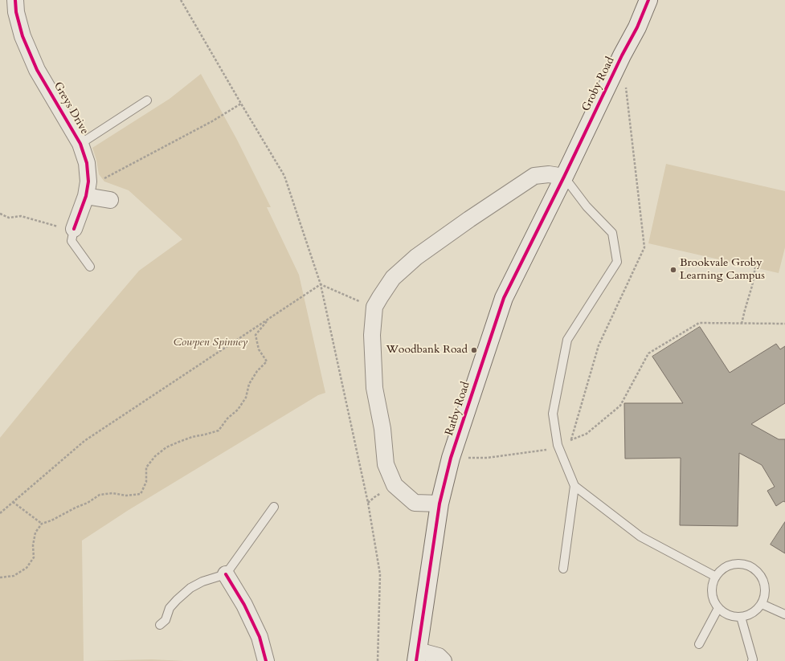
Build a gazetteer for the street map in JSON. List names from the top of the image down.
{
  "streets": {
    "street": ["Groby Road", "Greys Drive", "Ratby Road"]
  },
  "crossings": [
    ["Groby Road", "Ratby Road"]
  ],
  "parks": ["Cowpen Spinney"],
  "places": ["Brookvale Groby Learning Campus", "Woodbank Road"]
}
